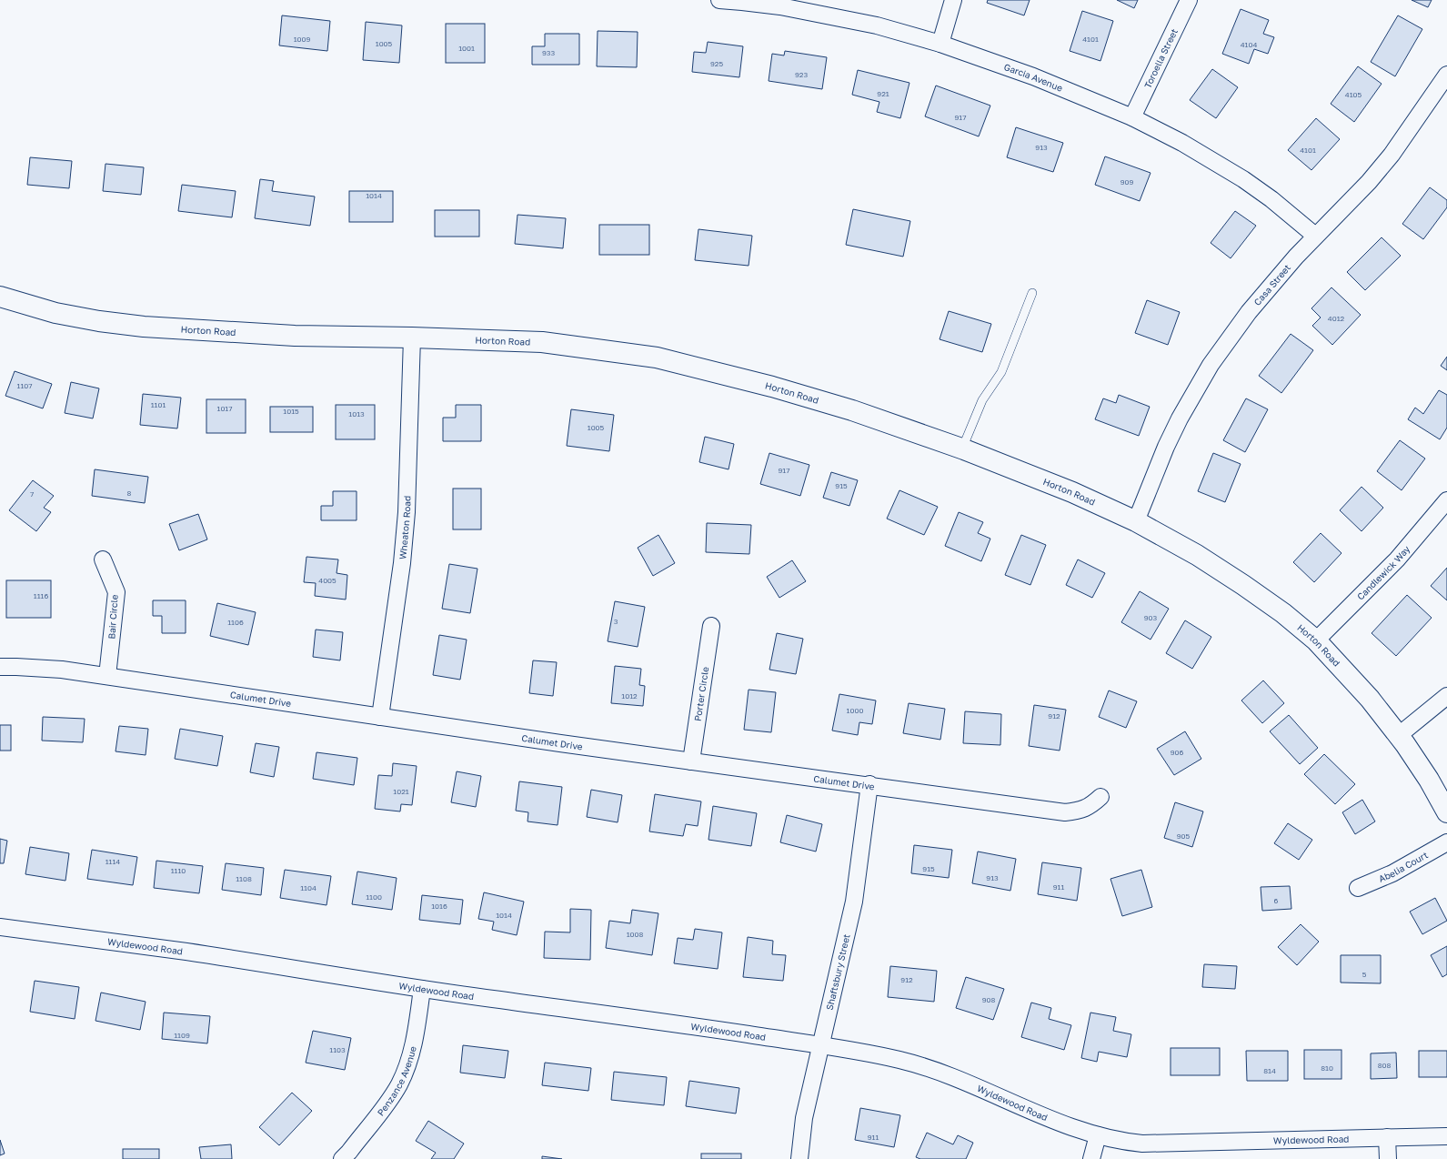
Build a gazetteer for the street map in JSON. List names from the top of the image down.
{
  "streets": {
    "street": [
      "Toroella Street",
      "Garcia Avenue",
      "Casa Street",
      "Horton Road",
      "Wheaton Road",
      "Candlewick Way",
      "Bair Circle",
      "Porter Circle",
      "Calumet Drive",
      "Abelia Court",
      "Wyldewood Road",
      "Shaftsbury Street",
      "Penzance Avenue"
    ]
  },
  "crossings": [
    ["Toroella Street", "Garcia Avenue"],
    ["Garcia Avenue", "Casa Street"],
    ["Casa Street", "Horton Road"],
    ["Horton Road", "Wheaton Road"],
    ["Horton Road", "Candlewick Way"],
    ["Wheaton Road", "Calumet Drive"],
    ["Bair Circle", "Calumet Drive"],
    ["Porter Circle", "Calumet Drive"],
    ["Calumet Drive", "Shaftsbury Street"],
    ["Wyldewood Road", "Shaftsbury Street"],
    ["Wyldewood Road", "Penzance Avenue"]
  ],
  "house_numbers": [
    "1009",
    "4101",
    "1005",
    "4104",
    "1001",
    "933",
    "925",
    "923",
    "921",
    "4105",
    "917",
    "913",
    "4101",
    "909",
    "1014",
    "4012",
    "1107",
    "1101",
    "1017",
    "1015",
    "1013",
    "1005",
    "917",
    "915",
    "8",
    "7",
    "4005",
    "1116",
    "903",
    "3",
    "1106",
    "1012",
    "1000",
    "912",
    "906",
    "1021",
    "905",
    "1114",
    "915",
    "1110",
    "913",
    "1108",
    "911",
    "1104",
    "1100",
    "6",
    "1016",
    "1014",
    "1008",
    "5",
    "912",
    "908",
    "1109",
    "1103",
    "808",
    "810",
    "814",
    "911"
  ]
}
